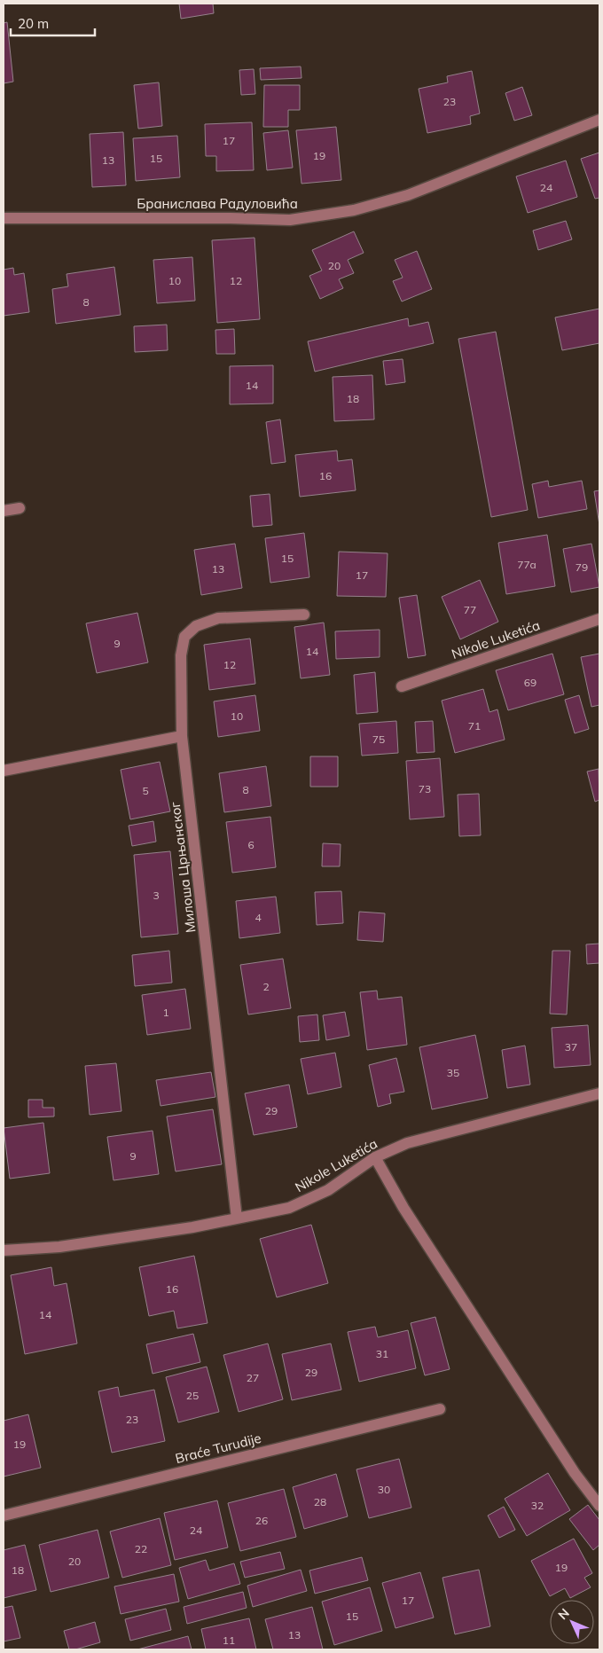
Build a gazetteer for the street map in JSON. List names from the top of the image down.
{
  "streets": {
    "street": [
      "Бранислава Радуловића",
      "Nikole Luketića",
      "Милоша Црњанског",
      "Braće Turudije"
    ]
  },
  "crossings": [
    ["Nikole Luketića", "Милоша Црњанског"]
  ],
  "house_numbers": [
    "23",
    "17",
    "19",
    "15",
    "13",
    "24",
    "20",
    "10",
    "12",
    "8",
    "14",
    "18",
    "16",
    "15",
    "77a",
    "79",
    "13",
    "17",
    "77",
    "9",
    "14",
    "12",
    "69",
    "10",
    "71",
    "75",
    "73",
    "8",
    "5",
    "6",
    "3",
    "4",
    "2",
    "1",
    "37",
    "35",
    "29",
    "9",
    "16",
    "14",
    "31",
    "29",
    "27",
    "25",
    "23",
    "19",
    "30",
    "28",
    "32",
    "26",
    "24",
    "22",
    "20",
    "19",
    "18",
    "17",
    "15",
    "13",
    "11"
  ],
  "scale_bar": "20 m",
  "north": "top left"
}
